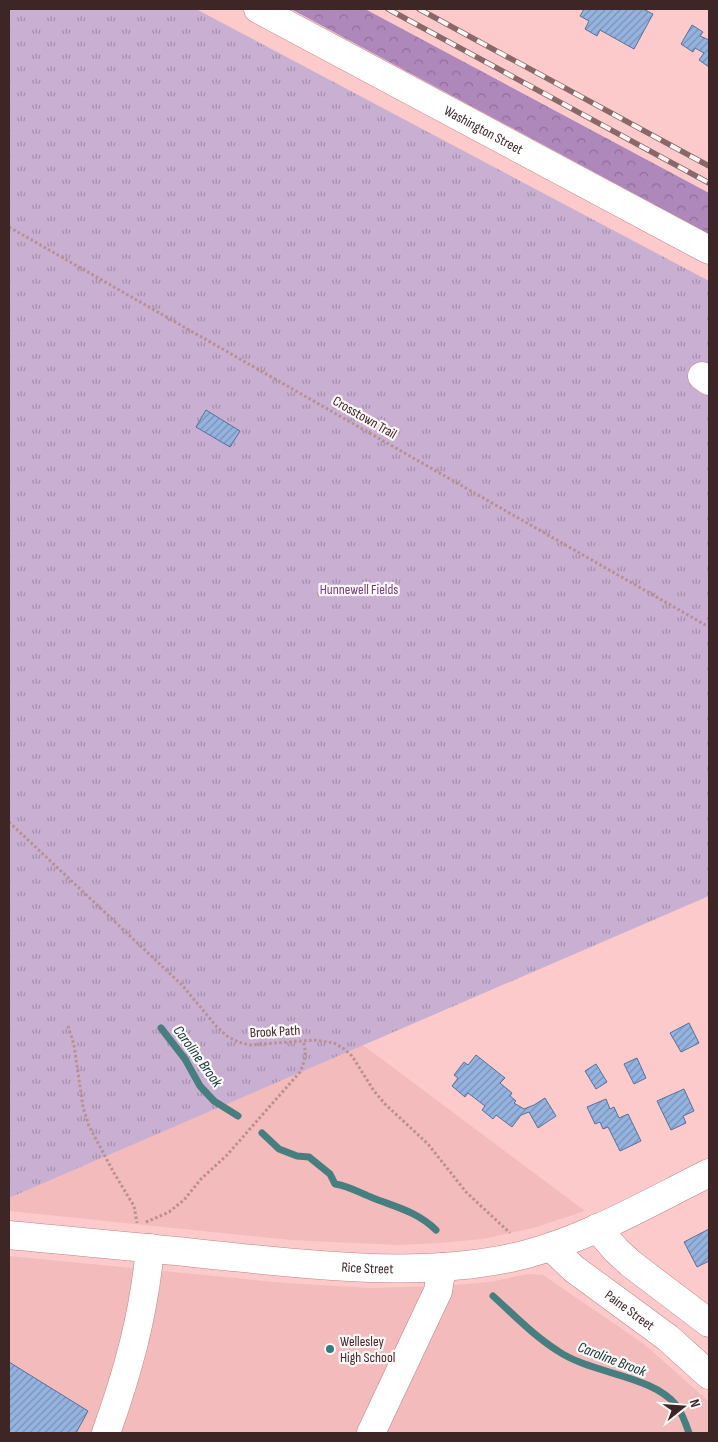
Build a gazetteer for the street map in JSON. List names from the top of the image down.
{
  "streets": {
    "street": ["Washington Street", "Rice Street", "Paine Street"],
    "path": ["Crosstown Trail", "Brook Path"]
  },
  "crossings": [
    ["Rice Street", "Paine Street"]
  ],
  "water": ["Caroline Brook"],
  "parks": ["Hunnewell Fields"],
  "places": ["Wellesley High School"],
  "north": "right"
}
